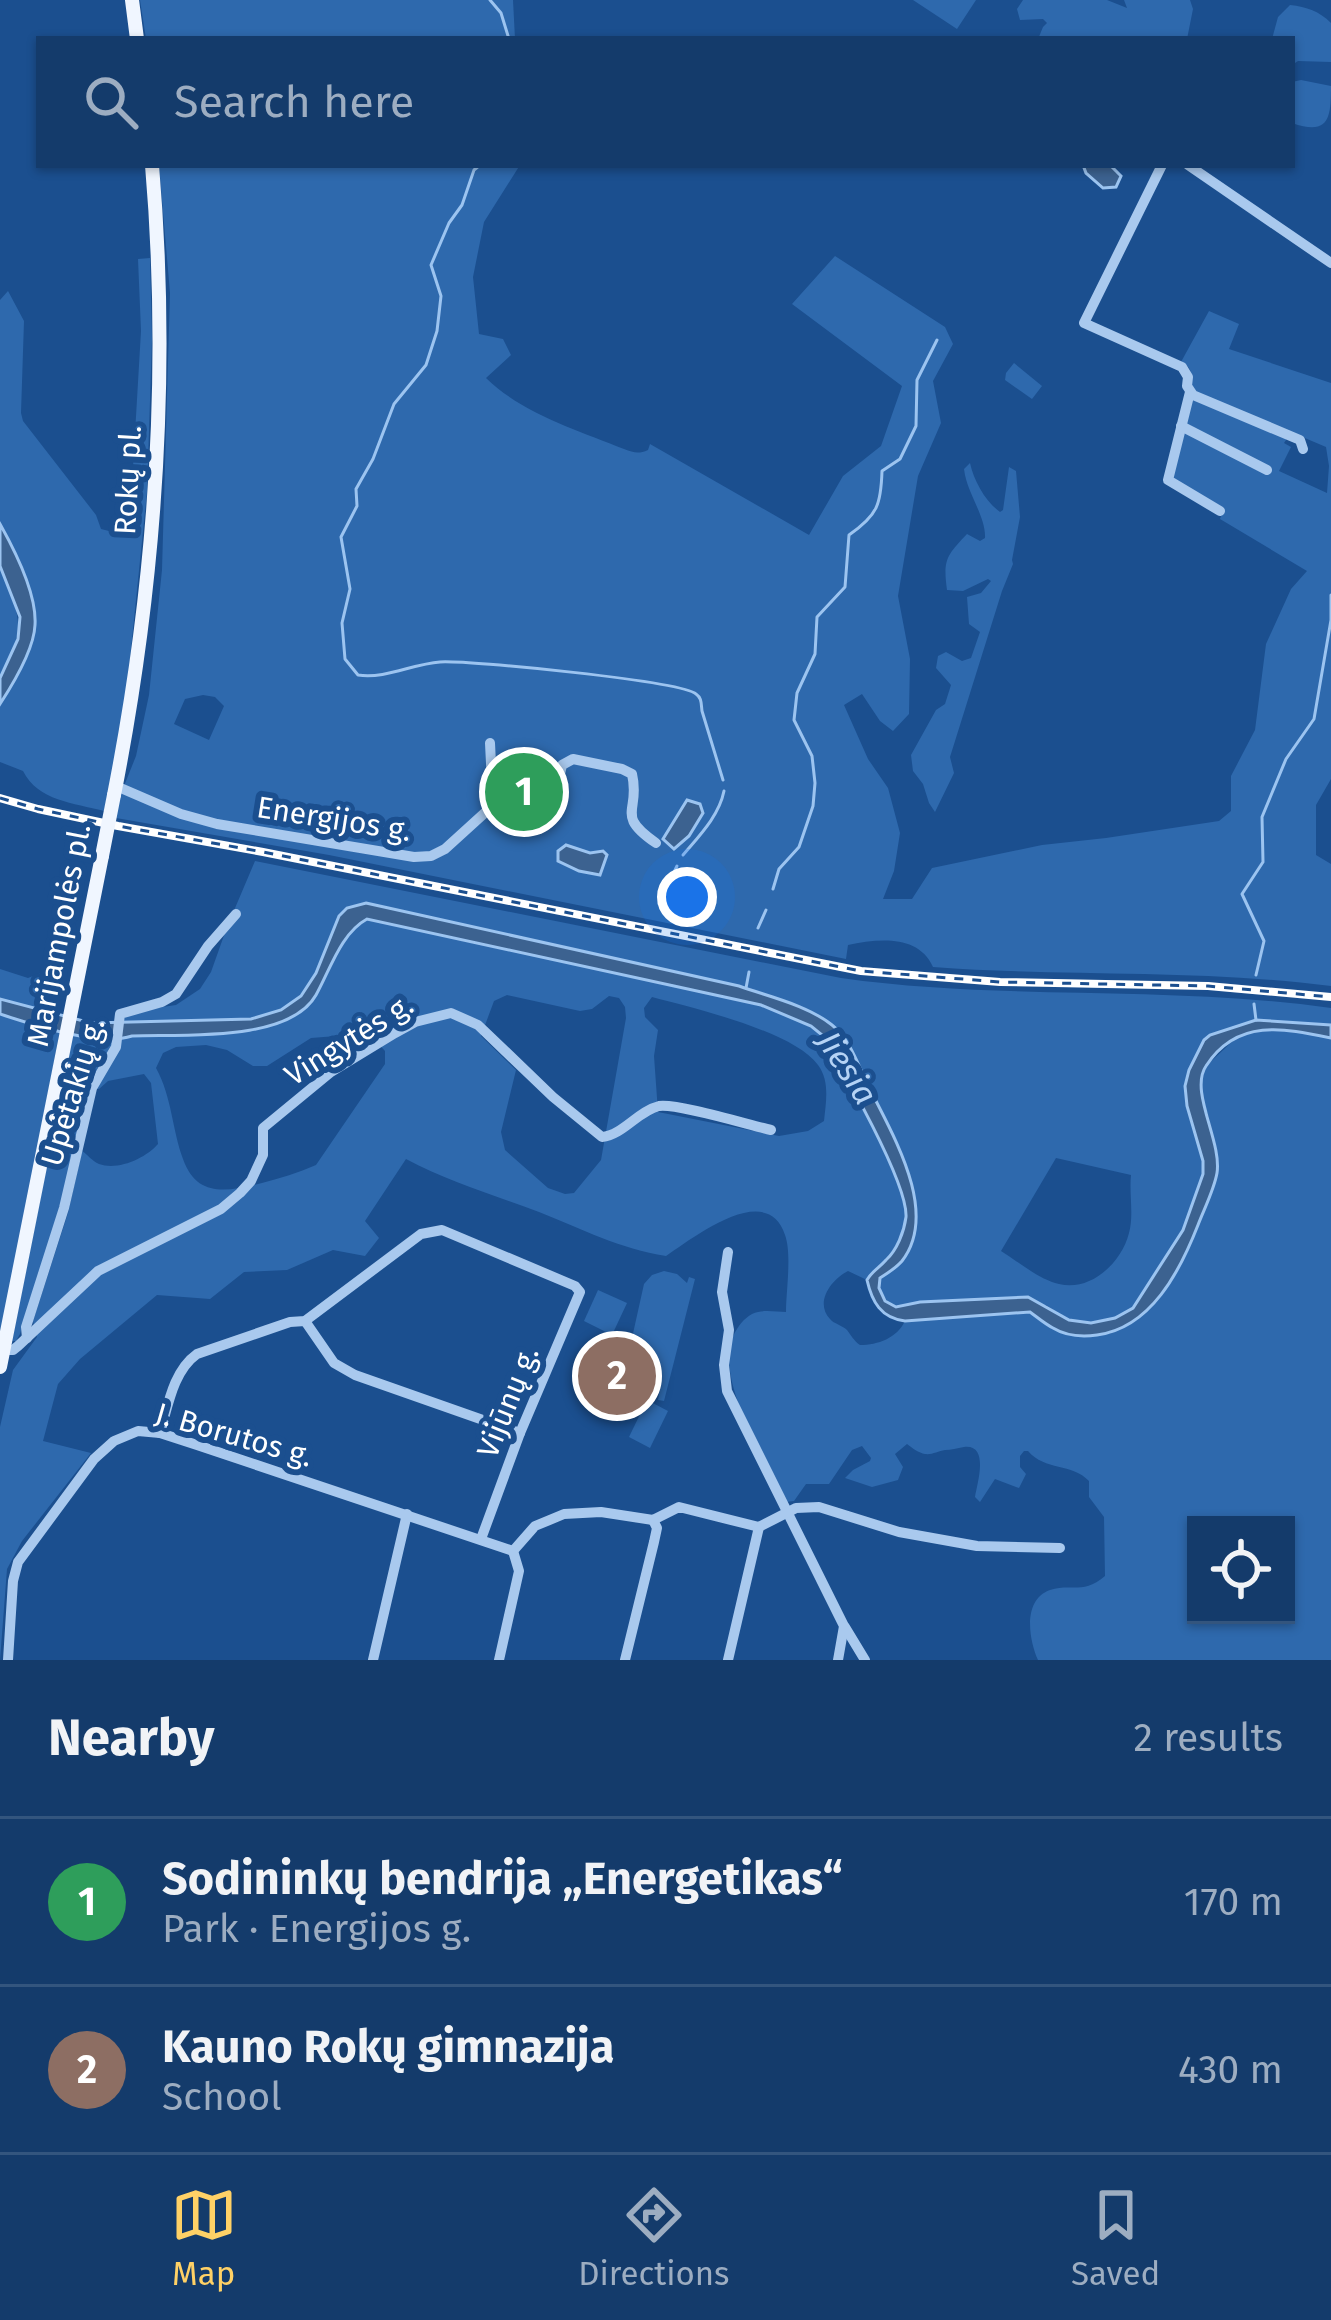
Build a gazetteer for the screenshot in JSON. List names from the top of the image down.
{
  "streets": {
    "main road": ["Rokų pl.", "Marijampolės pl."],
    "street": [
      "Energijos g.",
      "Vingytės g.",
      "Upėtakių g.",
      "Vijūnų g.",
      "J. Borutos g."
    ]
  },
  "crossings": [
    ["Rokų pl.", "Energijos g."],
    ["Rokų pl.", "Marijampolės pl."],
    ["Energijos g.", "Marijampolės pl."],
    ["Marijampolės pl.", "Vingytės g."],
    ["Vingytės g.", "Upėtakių g."],
    ["Vijūnų g.", "J. Borutos g."]
  ],
  "water": ["Jiesia"],
  "page": {
    "search": "Search here",
    "pins": ["1", "2"],
    "heading": ["Nearby", "2 results"],
    "list": [
      {
        "mark": "1",
        "name": "Sodininkų bendrija „Energetikas“",
        "note": "Park · Energijos g.",
        "value": "170 m"
      },
      {
        "mark": "2",
        "name": "Kauno Rokų gimnazija",
        "note": "School",
        "value": "430 m"
      }
    ],
    "nav": ["Map", "Directions", "Saved"]
  }
}
